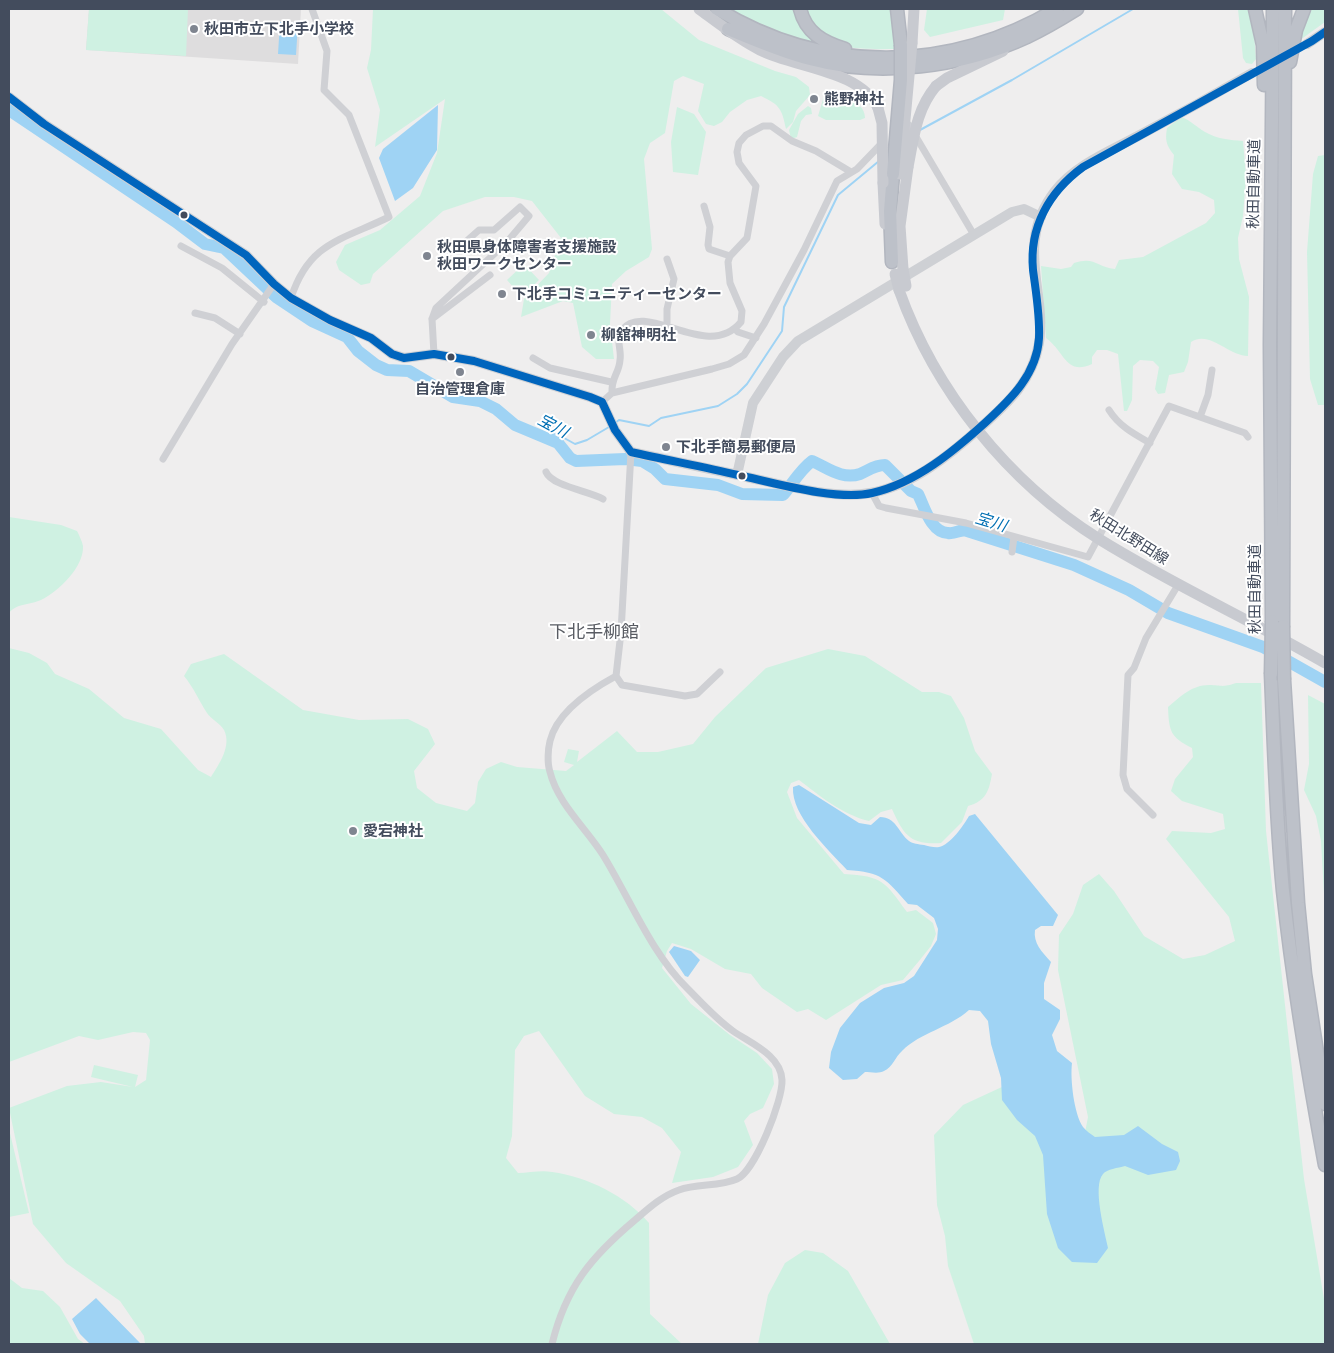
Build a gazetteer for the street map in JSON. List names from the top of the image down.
{
  "streets": {
    "highway": ["秋田自動車道"],
    "main road": ["秋田北野田線"]
  },
  "districts": ["下北手柳館"],
  "water": ["宝川"],
  "places": [
    "秋田市立下北手小学校",
    "熊野神社",
    "秋田県身体障害者支援施設 秋田ワークセンター",
    "下北手コミュニティーセンター",
    "柳舘神明社",
    "自治管理倉庫",
    "下北手簡易郵便局",
    "愛宕神社"
  ]
}
